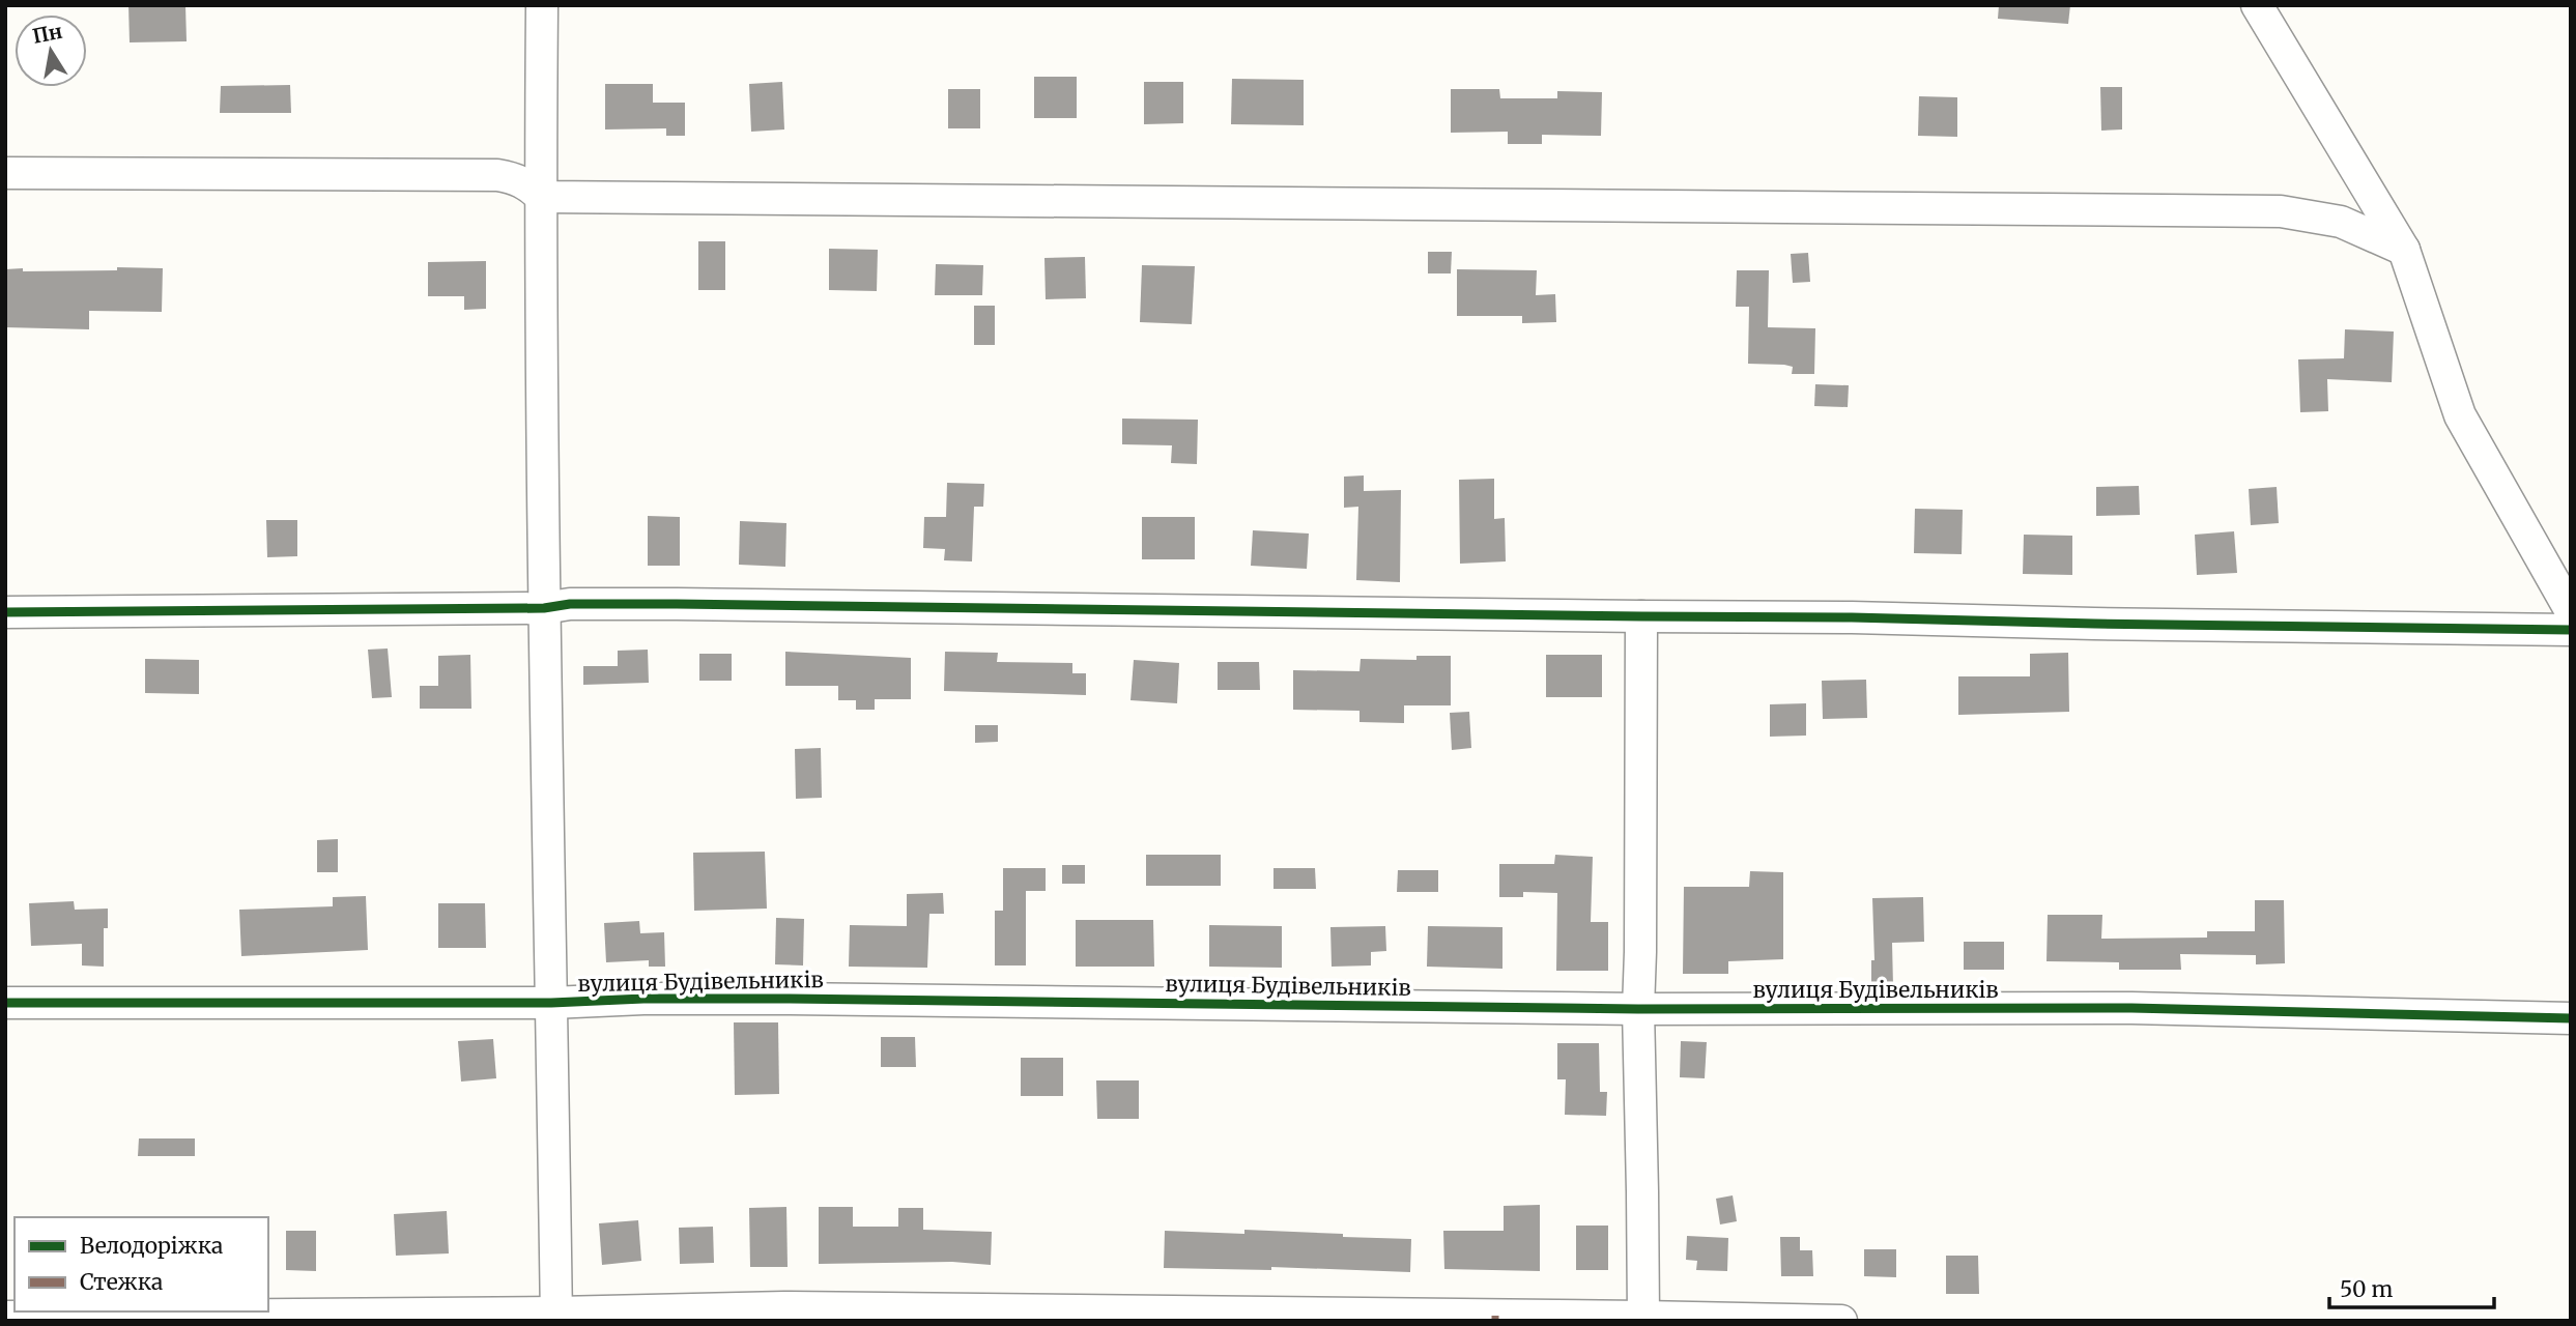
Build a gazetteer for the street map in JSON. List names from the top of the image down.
{
  "streets": {
    "street": ["вулиця Будівельників"]
  },
  "legend": ["Велодоріжка", "Стежка"],
  "scale_bar": "50 m",
  "north": "top"
}
